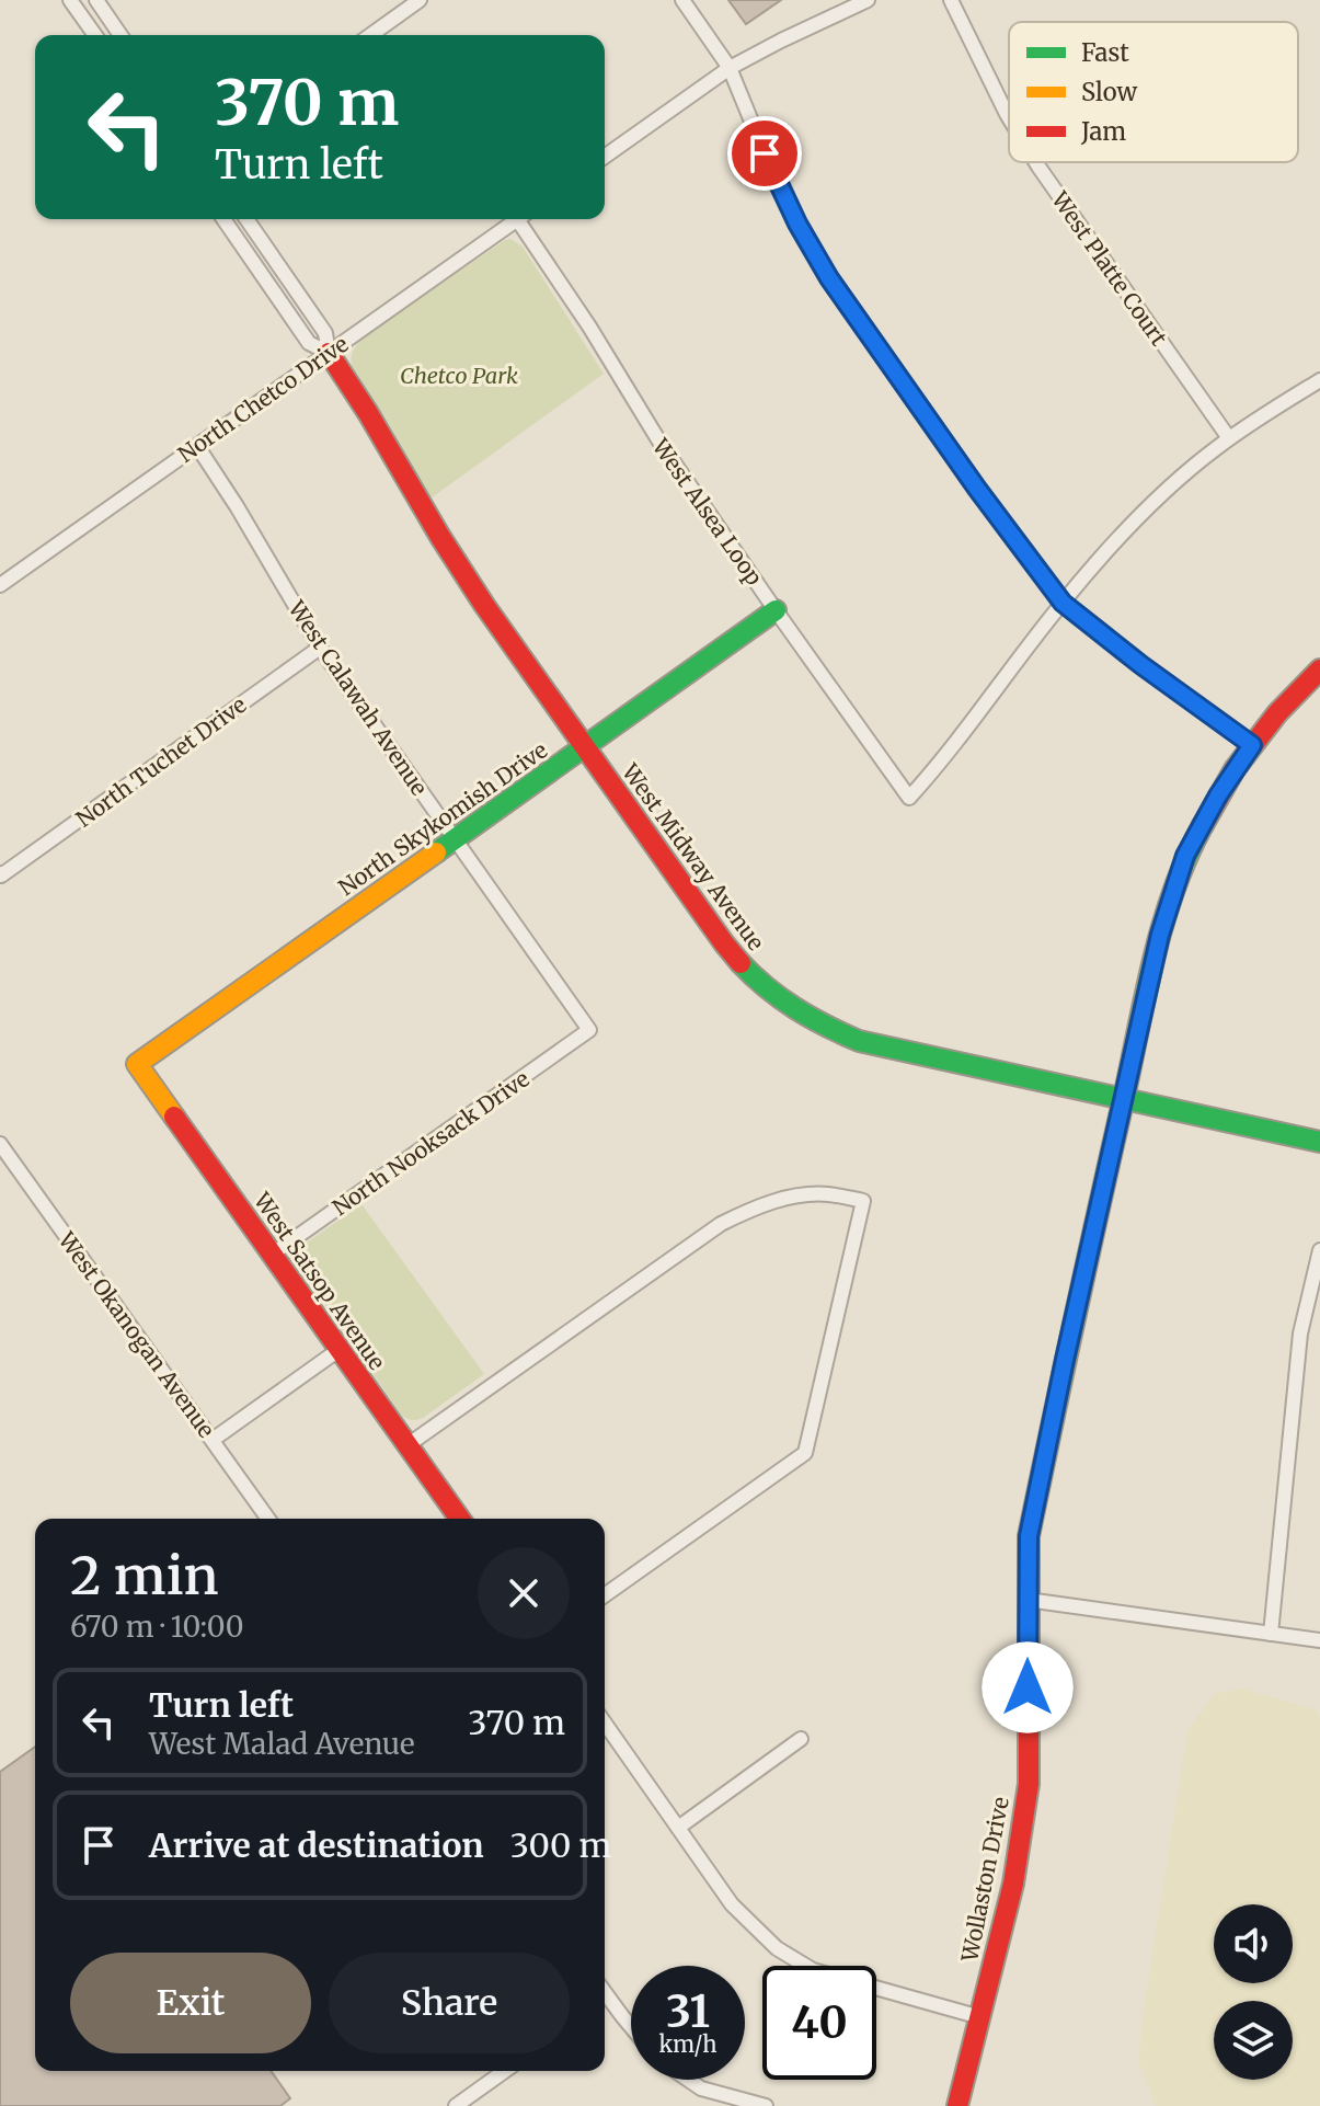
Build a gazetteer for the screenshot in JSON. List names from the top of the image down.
{
  "streets": {
    "street": [
      "West Platte Court",
      "North Chetco Drive",
      "West Alsea Loop",
      "West Calawah Avenue",
      "North Tuchet Drive",
      "North Skykomish Drive",
      "West Midway Avenue",
      "North Nooksack Drive",
      "West Satsop Avenue",
      "West Okanogan Avenue",
      "Wollaston Drive"
    ]
  },
  "crossings": [
    ["North Chetco Drive", "West Calawah Avenue"],
    ["North Chetco Drive", "West Midway Avenue"],
    ["West Alsea Loop", "North Skykomish Drive"],
    ["West Calawah Avenue", "North Tuchet Drive"],
    ["West Calawah Avenue", "North Skykomish Drive"],
    ["West Calawah Avenue", "North Nooksack Drive"],
    ["North Skykomish Drive", "West Midway Avenue"],
    ["North Skykomish Drive", "West Satsop Avenue"],
    ["West Midway Avenue", "Wollaston Drive"],
    ["North Nooksack Drive", "West Satsop Avenue"]
  ],
  "parks": ["Chetco Park"],
  "legend": ["Fast", "Slow", "Jam"],
  "page": {
    "turn": ["370 m", "Turn left"],
    "heading": ["2 min", "670 m · 10:00"],
    "list": [
      {
        "name": "Turn left",
        "note": "West Malad Avenue",
        "value": "370 m"
      },
      {
        "name": "Arrive at destination",
        "value": "300 m"
      }
    ],
    "buttons": ["Exit", "Share"],
    "speed": "31 km/h",
    "limit": "40"
  }
}
